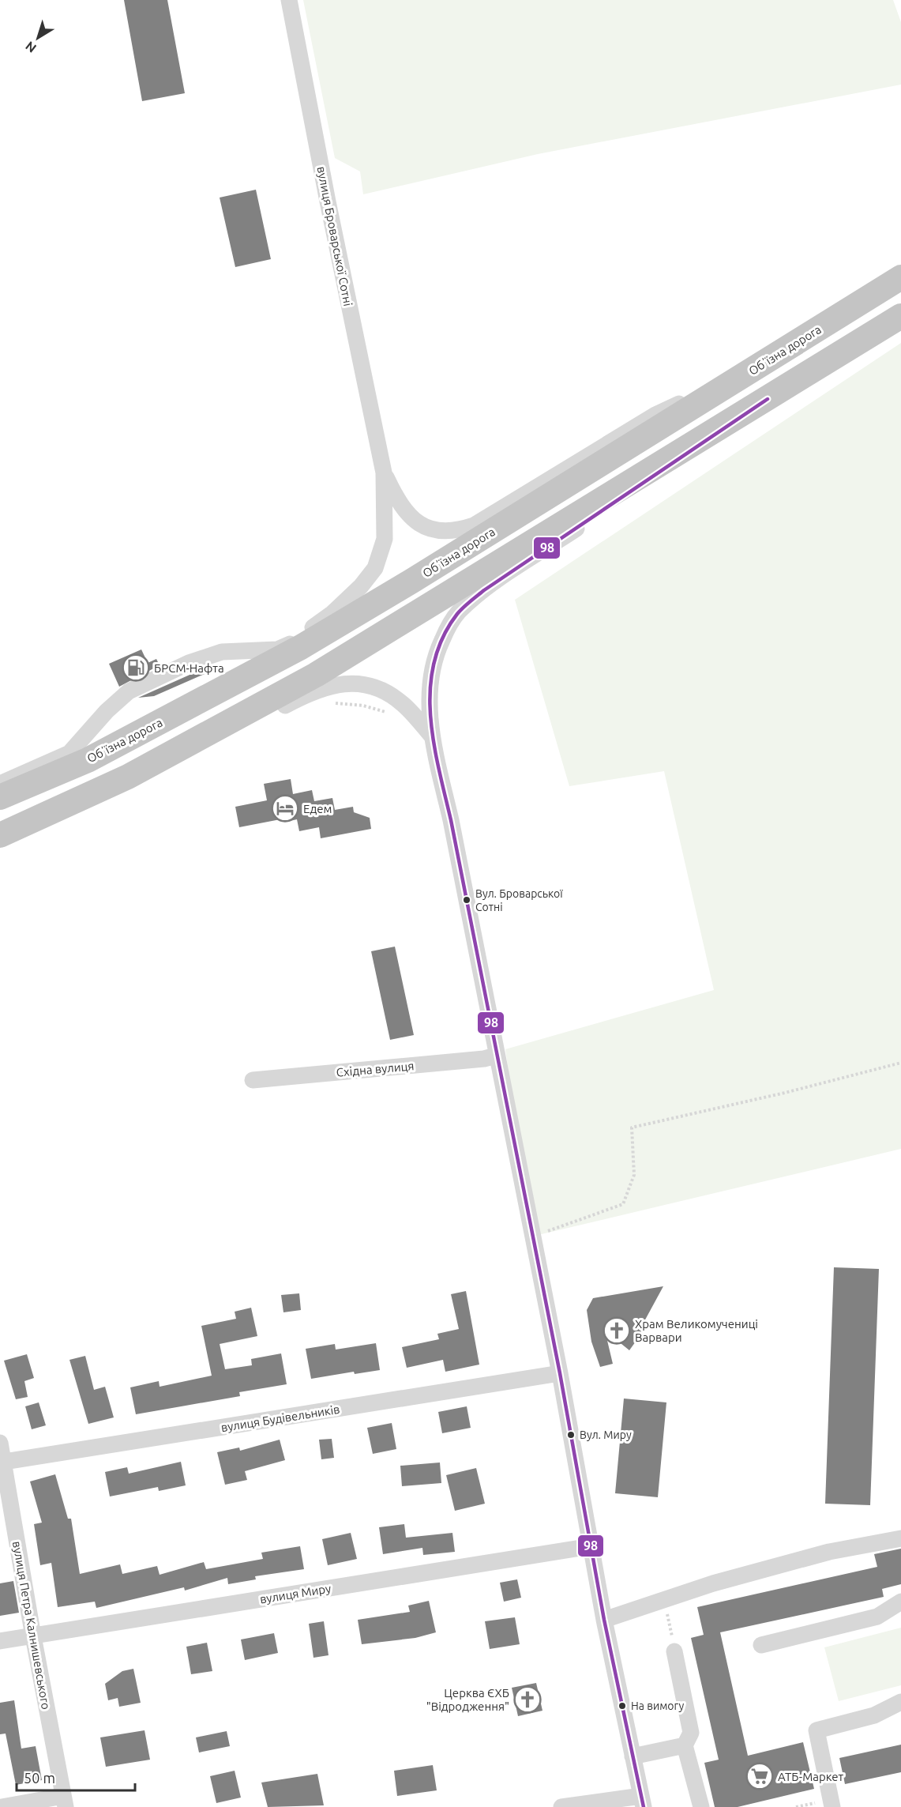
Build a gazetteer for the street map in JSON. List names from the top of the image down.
{
  "streets": {
    "highway": ["Обʼїзна дорога"],
    "street": [
      "вулиця Броварської Сотні",
      "Східна вулиця",
      "вулиця Будівельників",
      "вулиця Миру",
      "вулиця Петра Калнишевського"
    ]
  },
  "crossings": [
    ["вулиця Броварської Сотні", "Обʼїзна дорога"],
    ["вулиця Будівельників", "вулиця Петра Калнишевського"],
    ["вулиця Миру", "вулиця Петра Калнишевського"]
  ],
  "places": {
    "fuel station": ["БРСМ-Нафта"],
    "hotel": ["Едем"],
    "other": ["Вул. Броварської Cотні", "Вул. Миру", "На вимогу"],
    "church": ["Храм Великомучениці Варвари", "Церква ЄХБ \"Відродження\""],
    "supermarket": ["АТБ-Маркет"]
  },
  "lines": ["transit line 98"],
  "scale_bar": "50 m",
  "north": "bottom left"
}
